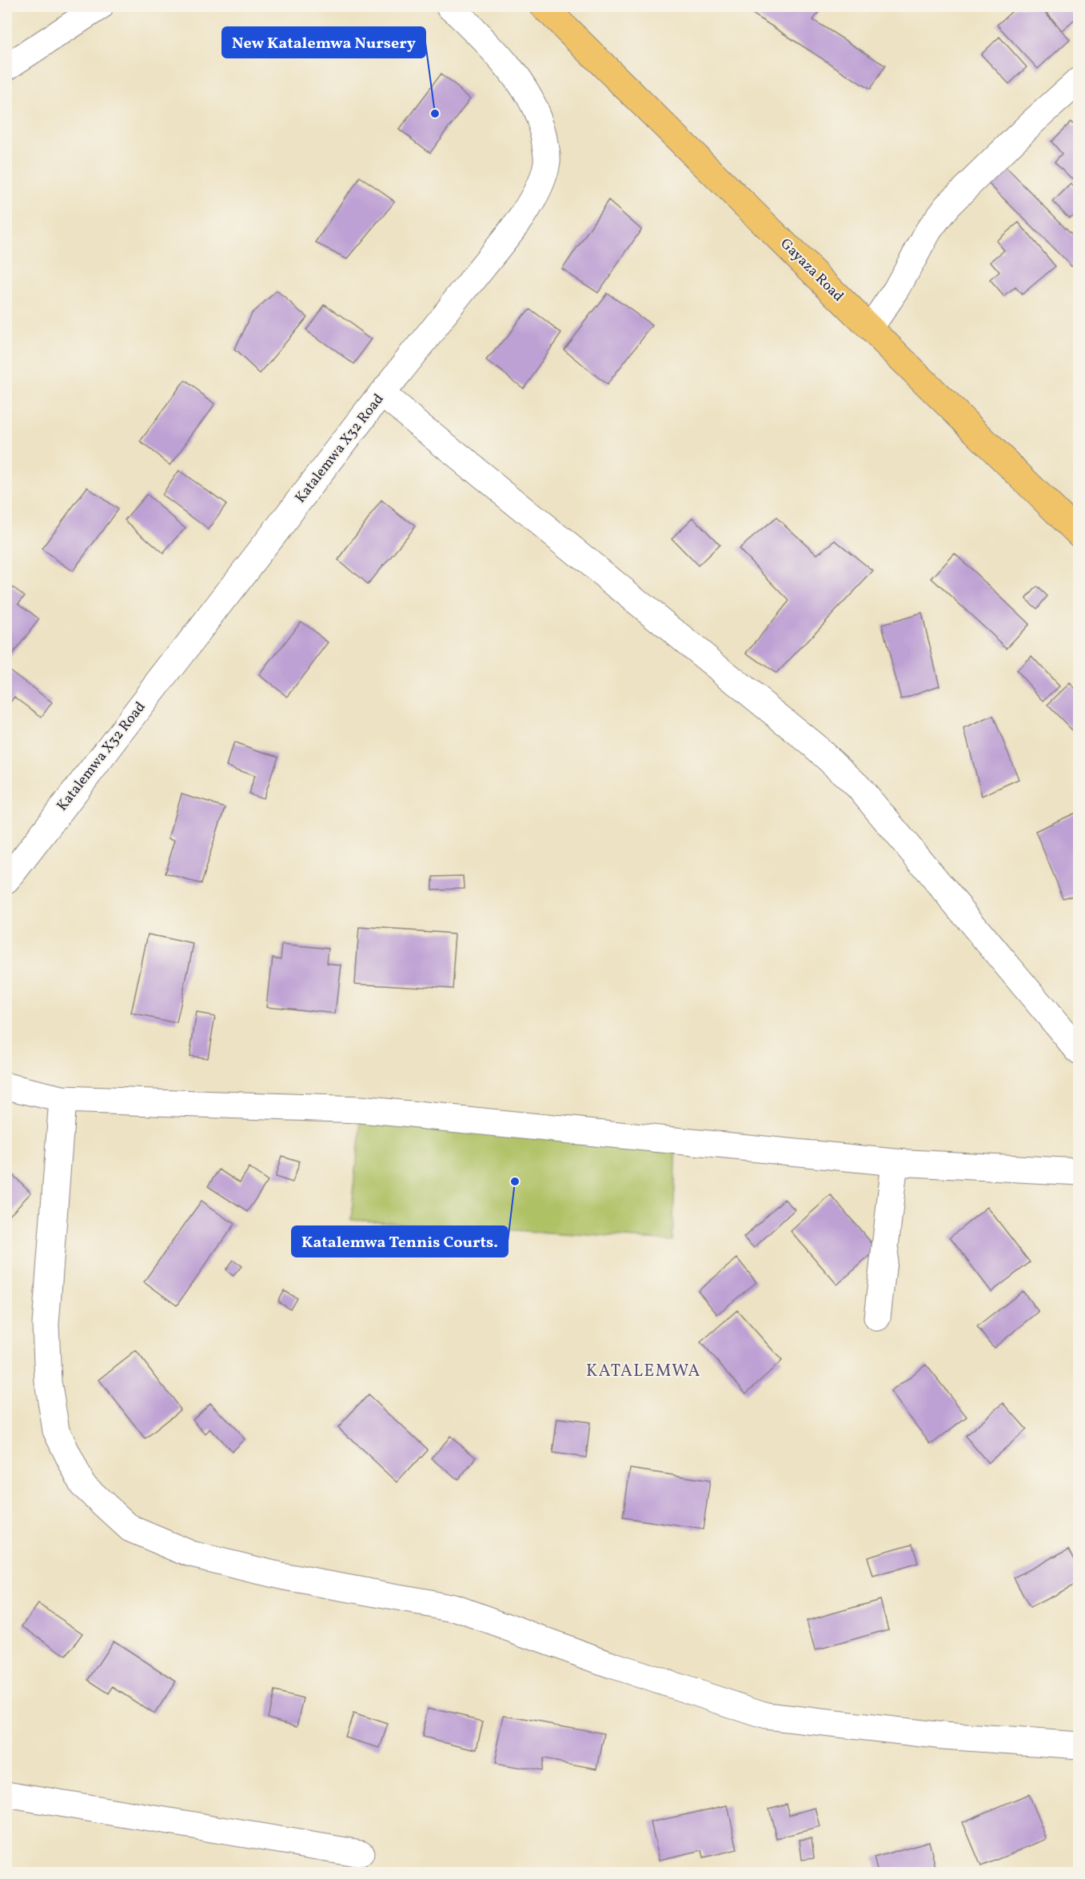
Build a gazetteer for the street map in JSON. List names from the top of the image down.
{
  "streets": {
    "main road": ["Gayaza Road"],
    "street": ["Katalemwa X32 Road"]
  },
  "districts": ["KATALEMWA"],
  "places": ["New Katalemwa Nursery", "Katalemwa Tennis Courts."]
}
